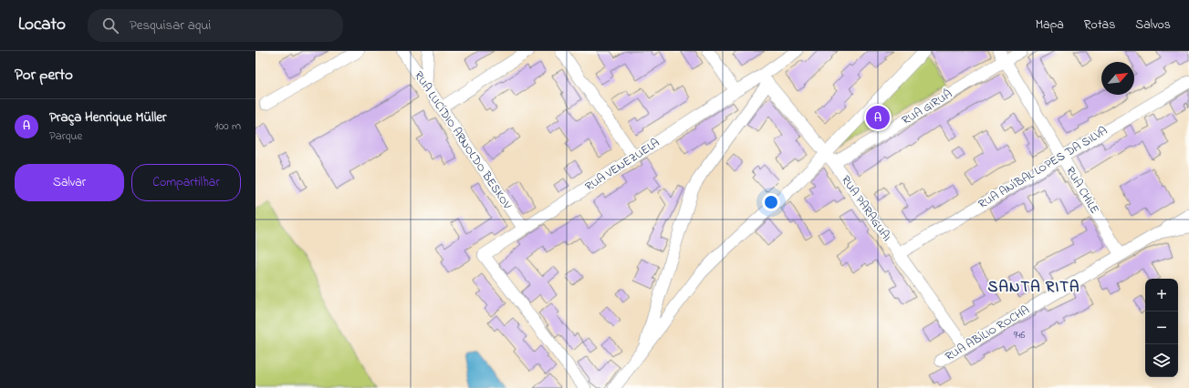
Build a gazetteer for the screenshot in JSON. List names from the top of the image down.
{
  "streets": {
    "street": [
      "RUA GIRUÁ",
      "RUA LUCÍDIO ARNOLDO BESKOV",
      "RUA VENEZUELA",
      "RUA ANÍBAL LOPES DA SILVA",
      "RUA CHILE",
      "RUA PARAGUAI",
      "RUA ABÍLIO ROCHA"
    ]
  },
  "crossings": [
    ["RUA GIRUÁ", "RUA CHILE"],
    ["RUA GIRUÁ", "RUA PARAGUAI"],
    ["RUA LUCÍDIO ARNOLDO BESKOV", "RUA VENEZUELA"],
    ["RUA VENEZUELA", "RUA PARAGUAI"],
    ["RUA ANÍBAL LOPES DA SILVA", "RUA CHILE"],
    ["RUA ANÍBAL LOPES DA SILVA", "RUA PARAGUAI"],
    ["RUA CHILE", "RUA ABÍLIO ROCHA"],
    ["RUA PARAGUAI", "RUA ABÍLIO ROCHA"]
  ],
  "districts": ["SANTA RITA"],
  "house_numbers": ["946"],
  "north": "top right",
  "page": {
    "header": "Locato",
    "search": "Pesquisar aqui",
    "nav": ["Mapa", "Rotas", "Salvos"],
    "heading": "Por perto",
    "list": [
      {
        "mark": "A",
        "name": "Praça Henrique Müller",
        "note": "Parque",
        "value": "100 m"
      }
    ],
    "pins": "A",
    "buttons": ["Salvar", "Compartilhar"],
    "map_buttons": ["+", "−"]
  }
}
